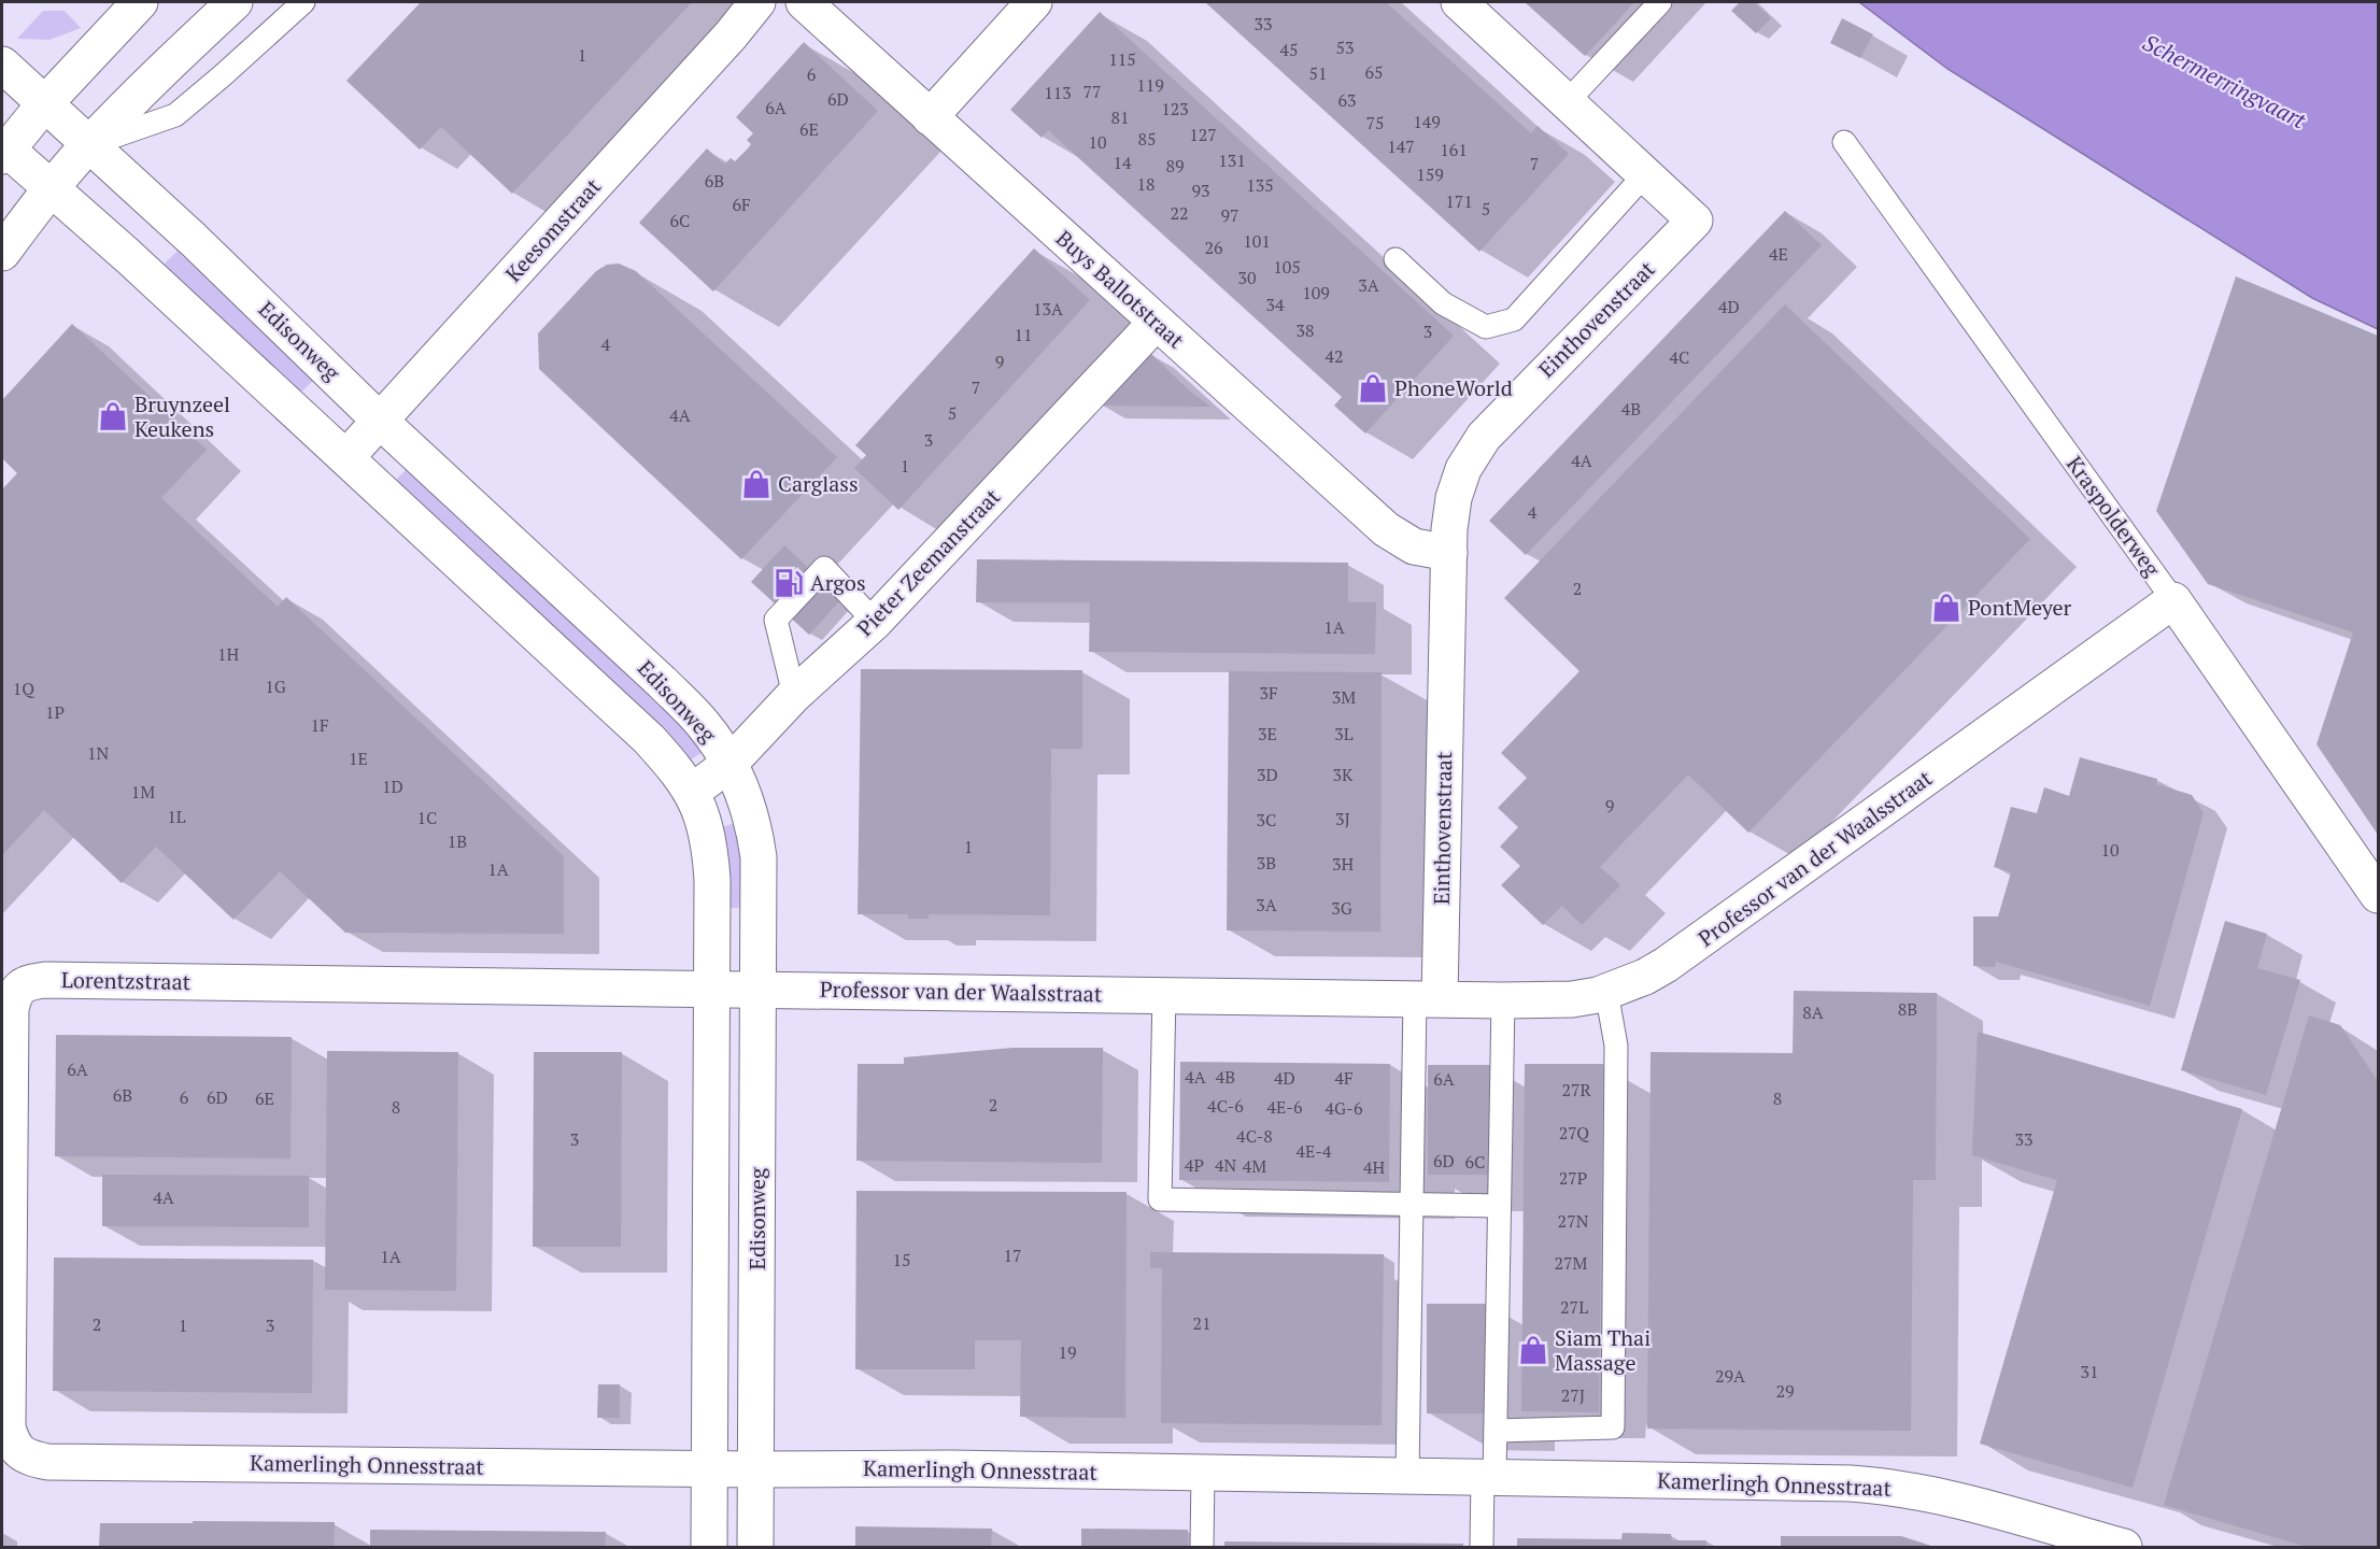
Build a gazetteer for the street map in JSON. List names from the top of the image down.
{
  "streets": {
    "street": [
      "Keesomstraat",
      "Buys Ballotstraat",
      "Einthovenstraat",
      "Edisonweg",
      "Kraspolderweg",
      "Pieter Zeemanstraat",
      "Professor van der Waalsstraat",
      "Lorentzstraat",
      "Kamerlingh Onnesstraat"
    ]
  },
  "crossings": [
    ["Keesomstraat", "Edisonweg"],
    ["Buys Ballotstraat", "Einthovenstraat"],
    ["Buys Ballotstraat", "Pieter Zeemanstraat"],
    ["Einthovenstraat", "Professor van der Waalsstraat"],
    ["Edisonweg", "Pieter Zeemanstraat"],
    ["Edisonweg", "Professor van der Waalsstraat"],
    ["Edisonweg", "Lorentzstraat"],
    ["Edisonweg", "Kamerlingh Onnesstraat"],
    ["Kraspolderweg", "Professor van der Waalsstraat"],
    ["Professor van der Waalsstraat", "Lorentzstraat"],
    ["Lorentzstraat", "Kamerlingh Onnesstraat"]
  ],
  "water": ["Schermerringvaart"],
  "places": {
    "shop": [
      "PhoneWorld",
      "Bruynzeel Keukens",
      "Carglass",
      "PontMeyer",
      "Siam Thai Massage"
    ],
    "fuel station": ["Argos"]
  },
  "house_numbers": [
    "33",
    "53",
    "45",
    "1",
    "115",
    "65",
    "51",
    "6",
    "119",
    "77",
    "113",
    "6D",
    "63",
    "6A",
    "123",
    "81",
    "149",
    "75",
    "6E",
    "127",
    "85",
    "10",
    "147",
    "161",
    "131",
    "14",
    "7",
    "89",
    "159",
    "6B",
    "18",
    "135",
    "93",
    "171",
    "6F",
    "5",
    "22",
    "97",
    "6C",
    "101",
    "26",
    "4E",
    "105",
    "30",
    "3A",
    "109",
    "34",
    "4D",
    "13A",
    "38",
    "3",
    "11",
    "4",
    "42",
    "4C",
    "9",
    "7",
    "4B",
    "5",
    "4A",
    "3",
    "4A",
    "1",
    "4",
    "2",
    "1A",
    "1H",
    "1G",
    "1Q",
    "3F",
    "3M",
    "1P",
    "1F",
    "3E",
    "3L",
    "1N",
    "1E",
    "3D",
    "3K",
    "1D",
    "1M",
    "9",
    "1L",
    "1C",
    "3J",
    "3C",
    "1B",
    "1",
    "10",
    "3B",
    "3H",
    "1A",
    "3A",
    "3G",
    "8B",
    "8A",
    "6A",
    "4A",
    "4B",
    "4D",
    "4F",
    "6A",
    "27R",
    "6B",
    "6",
    "6D",
    "6E",
    "8",
    "2",
    "4C-6",
    "8",
    "4E-6",
    "4G-6",
    "27Q",
    "4C-8",
    "3",
    "33",
    "4E-4",
    "6D",
    "6C",
    "4P",
    "4N",
    "4M",
    "4H",
    "27P",
    "4A",
    "27N",
    "17",
    "1A",
    "15",
    "27M",
    "27L",
    "21",
    "2",
    "1",
    "3",
    "19",
    "31",
    "29A",
    "29",
    "27J"
  ]
}
